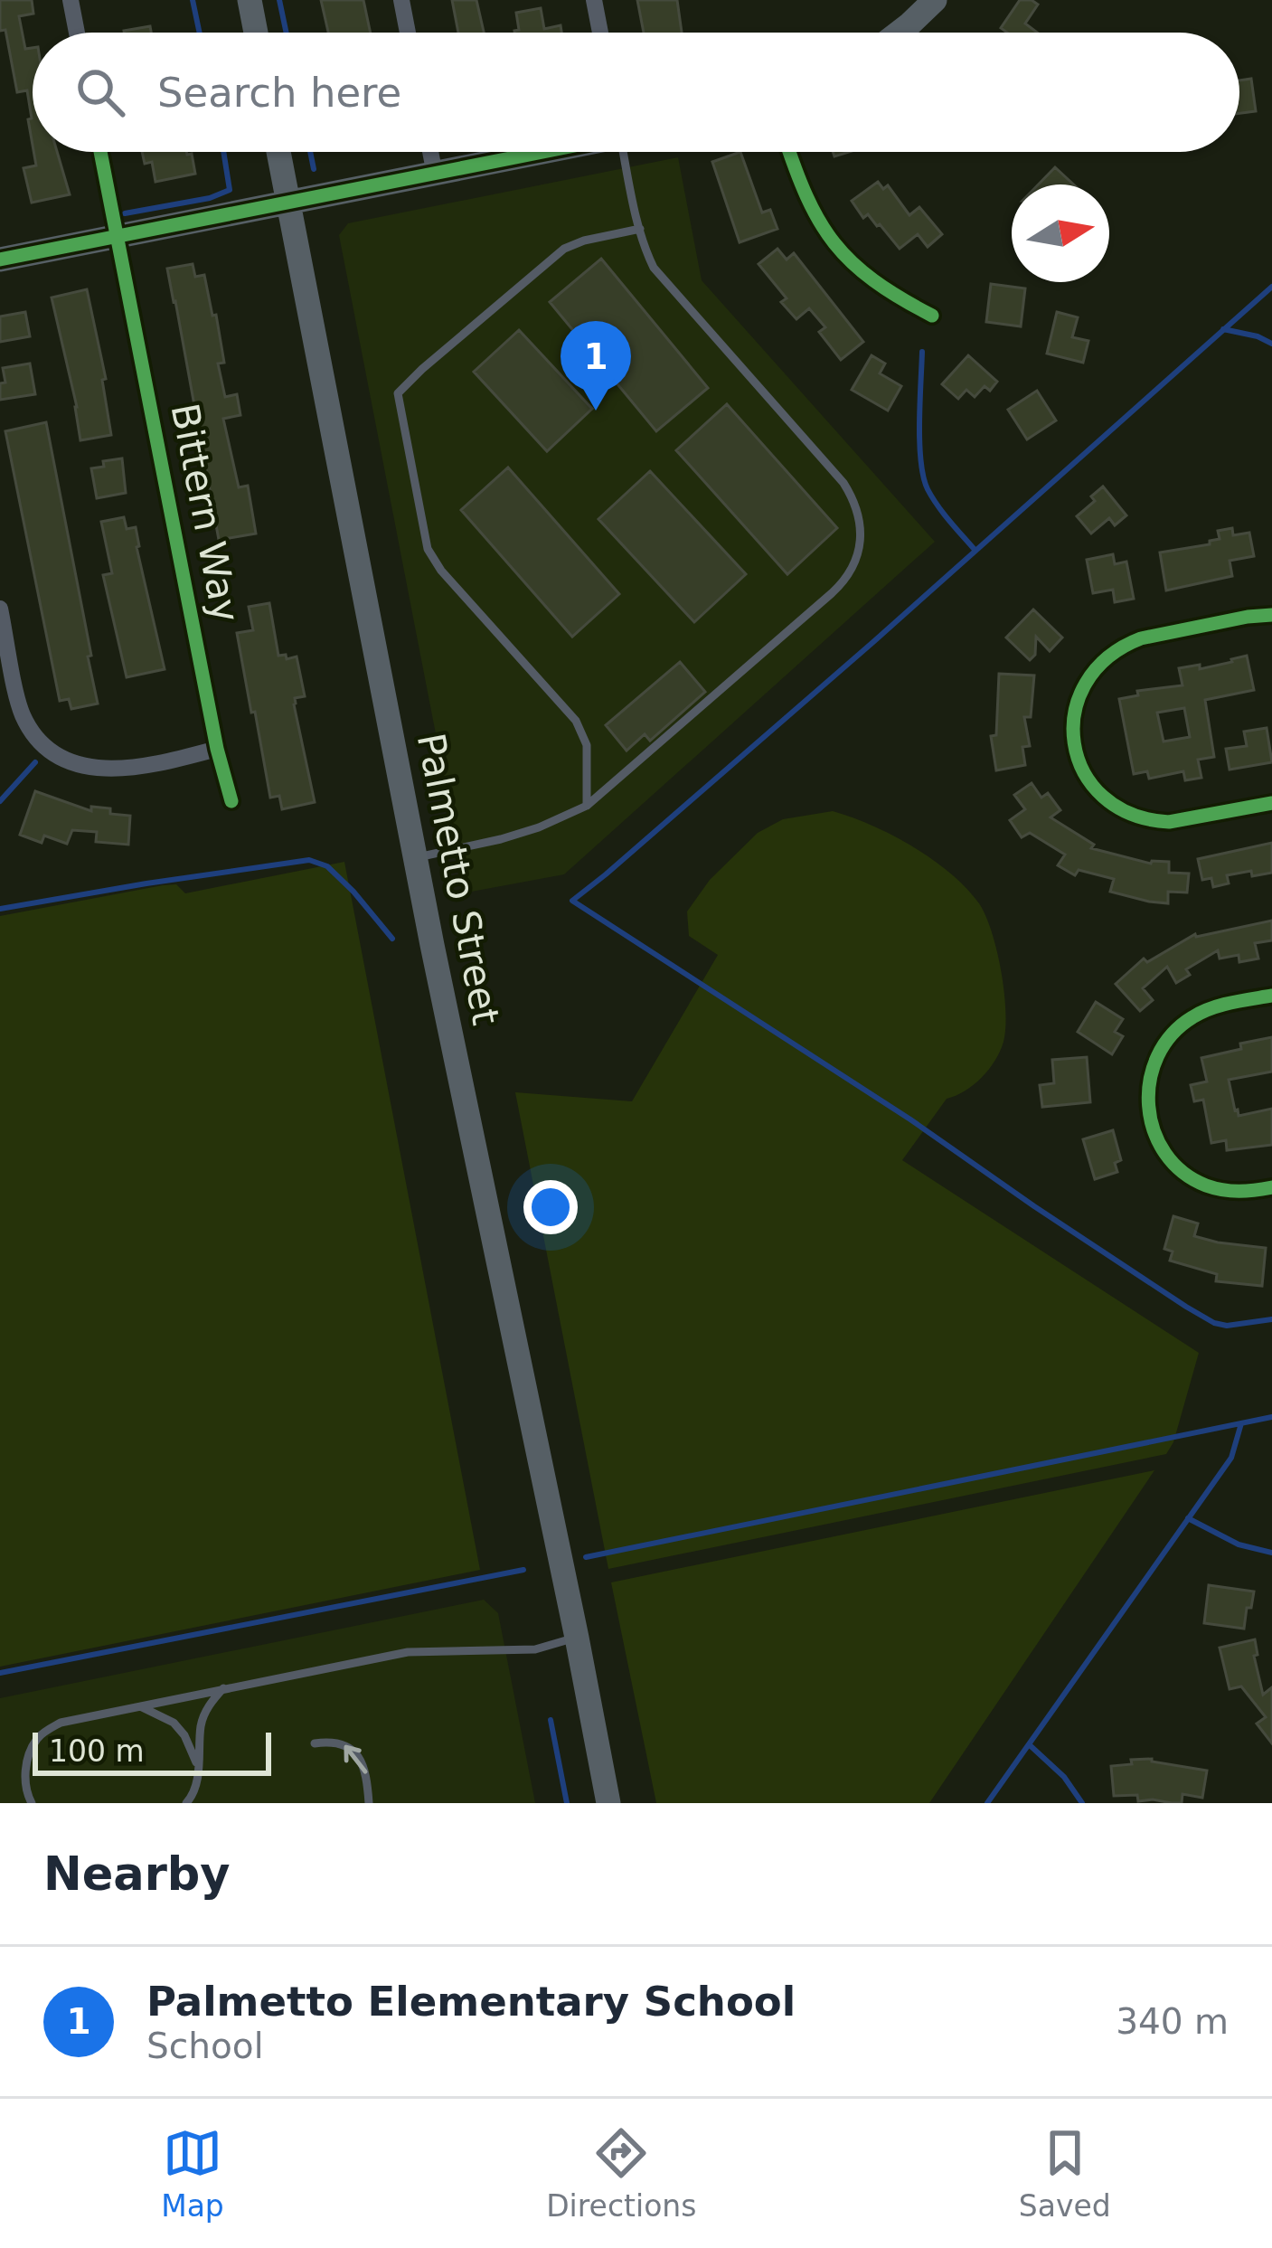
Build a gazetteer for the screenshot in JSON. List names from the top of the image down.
{
  "streets": {
    "main road": ["Palmetto Street"],
    "street": ["Bittern Way"]
  },
  "scale_bar": "100 m",
  "north": "right",
  "page": {
    "search": "Search here",
    "pins": "1",
    "scale": "100 m",
    "heading": "Nearby",
    "list": [
      {
        "mark": "1",
        "name": "Palmetto Elementary School",
        "note": "School",
        "value": "340 m"
      }
    ],
    "nav": ["Map", "Directions", "Saved"]
  }
}
